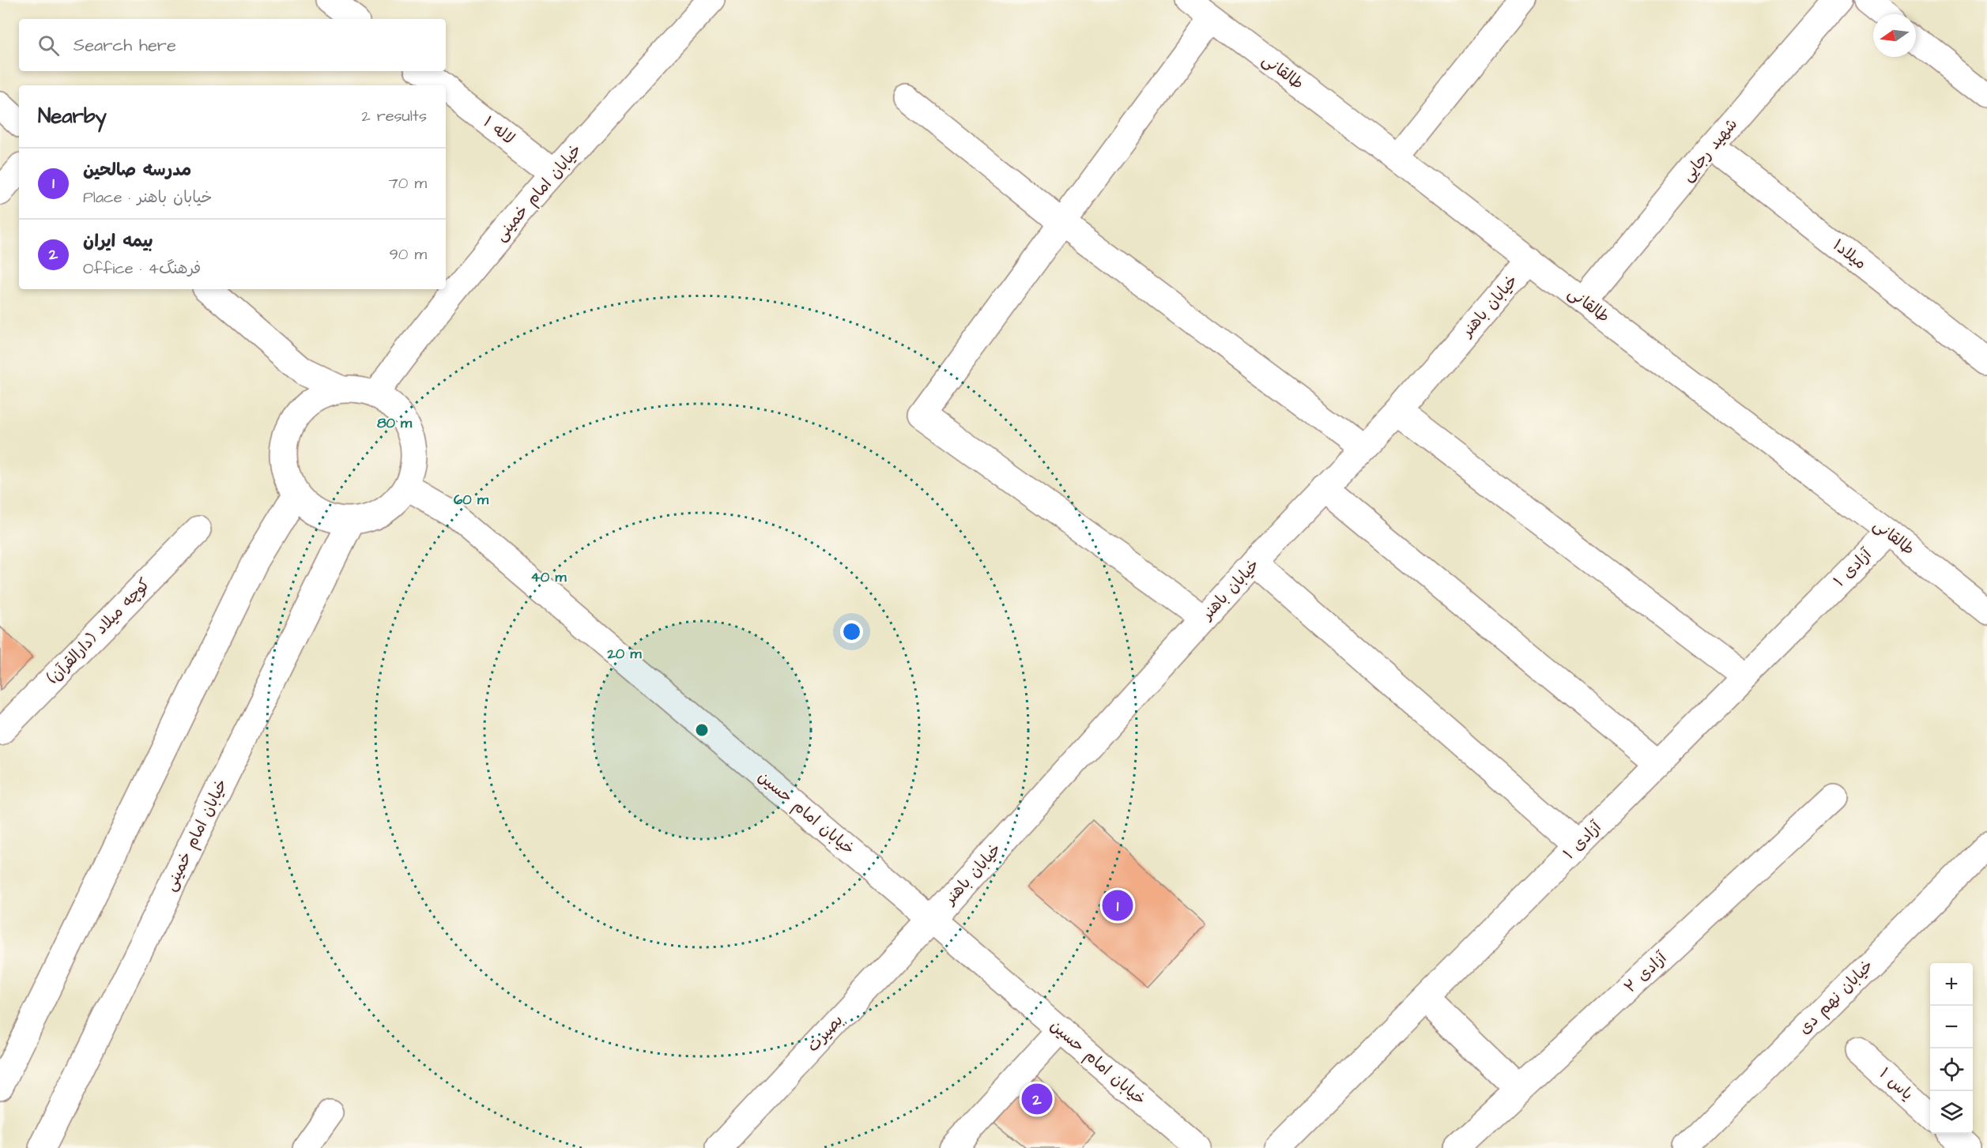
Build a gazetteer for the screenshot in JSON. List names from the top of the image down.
{
  "streets": {
    "street": [
      "طالقانی",
      "لاله ۱",
      "شهید رجایی",
      "خیابان امام خمینی",
      "میلاد۱",
      "خیابان باهنر",
      "آزادی ۱",
      "کوچه میلاد (دارالقرآن)",
      "خیابان امام حسین",
      "آزادی ۲",
      "خیابان نهم دی",
      "بصیرت",
      "یاس ۱"
    ]
  },
  "crossings": [
    ["طالقانی", "شهید رجایی"],
    ["طالقانی", "خیابان باهنر"],
    ["طالقانی", "آزادی ۱"],
    ["لاله ۱", "خیابان امام خمینی"],
    ["شهید رجایی", "میلاد۱"],
    ["خیابان امام خمینی", "خیابان امام حسین"],
    ["خیابان باهنر", "خیابان امام حسین"],
    ["خیابان باهنر", "بصیرت"],
    ["خیابان امام حسین", "بصیرت"]
  ],
  "north": "left",
  "page": {
    "search": "Search here",
    "heading": ["Nearby", "2 results"],
    "list": [
      {
        "mark": "1",
        "name": "مدرسه صالحین",
        "note": "Place · خیابان باهنر",
        "value": "70 m"
      },
      {
        "mark": "2",
        "name": "بیمه ایران",
        "note": "Office · فرهنگ4",
        "value": "90 m"
      }
    ],
    "pins": ["1", "2"],
    "map_buttons": ["+", "−"]
  },
  "rings": [
    "80 m",
    "60 m",
    "40 m",
    "20 m"
  ]
}
